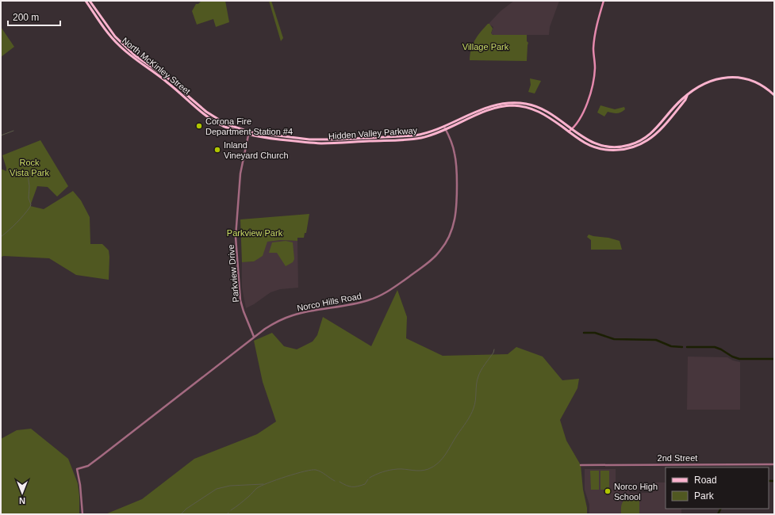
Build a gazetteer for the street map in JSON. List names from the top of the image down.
{
  "streets": {
    "main road": ["North McKinley Street", "Hidden Valley Parkway"],
    "street": ["Parkview Drive", "Norco Hills Road", "2nd Street"]
  },
  "crossings": [
    ["North McKinley Street", "Hidden Valley Parkway"],
    ["North McKinley Street", "Parkview Drive"],
    ["Hidden Valley Parkway", "Parkview Drive"],
    ["Hidden Valley Parkway", "Norco Hills Road"],
    ["Parkview Drive", "Norco Hills Road"]
  ],
  "parks": ["Village Park", "Rock Vista Park", "Parkview Park"],
  "places": ["Corona Fire Department Station #4", "Inland Vineyard Church", "Norco High School"],
  "legend": ["Road", "Park"],
  "scale_bar": "200 m",
  "north": "bottom"
}
